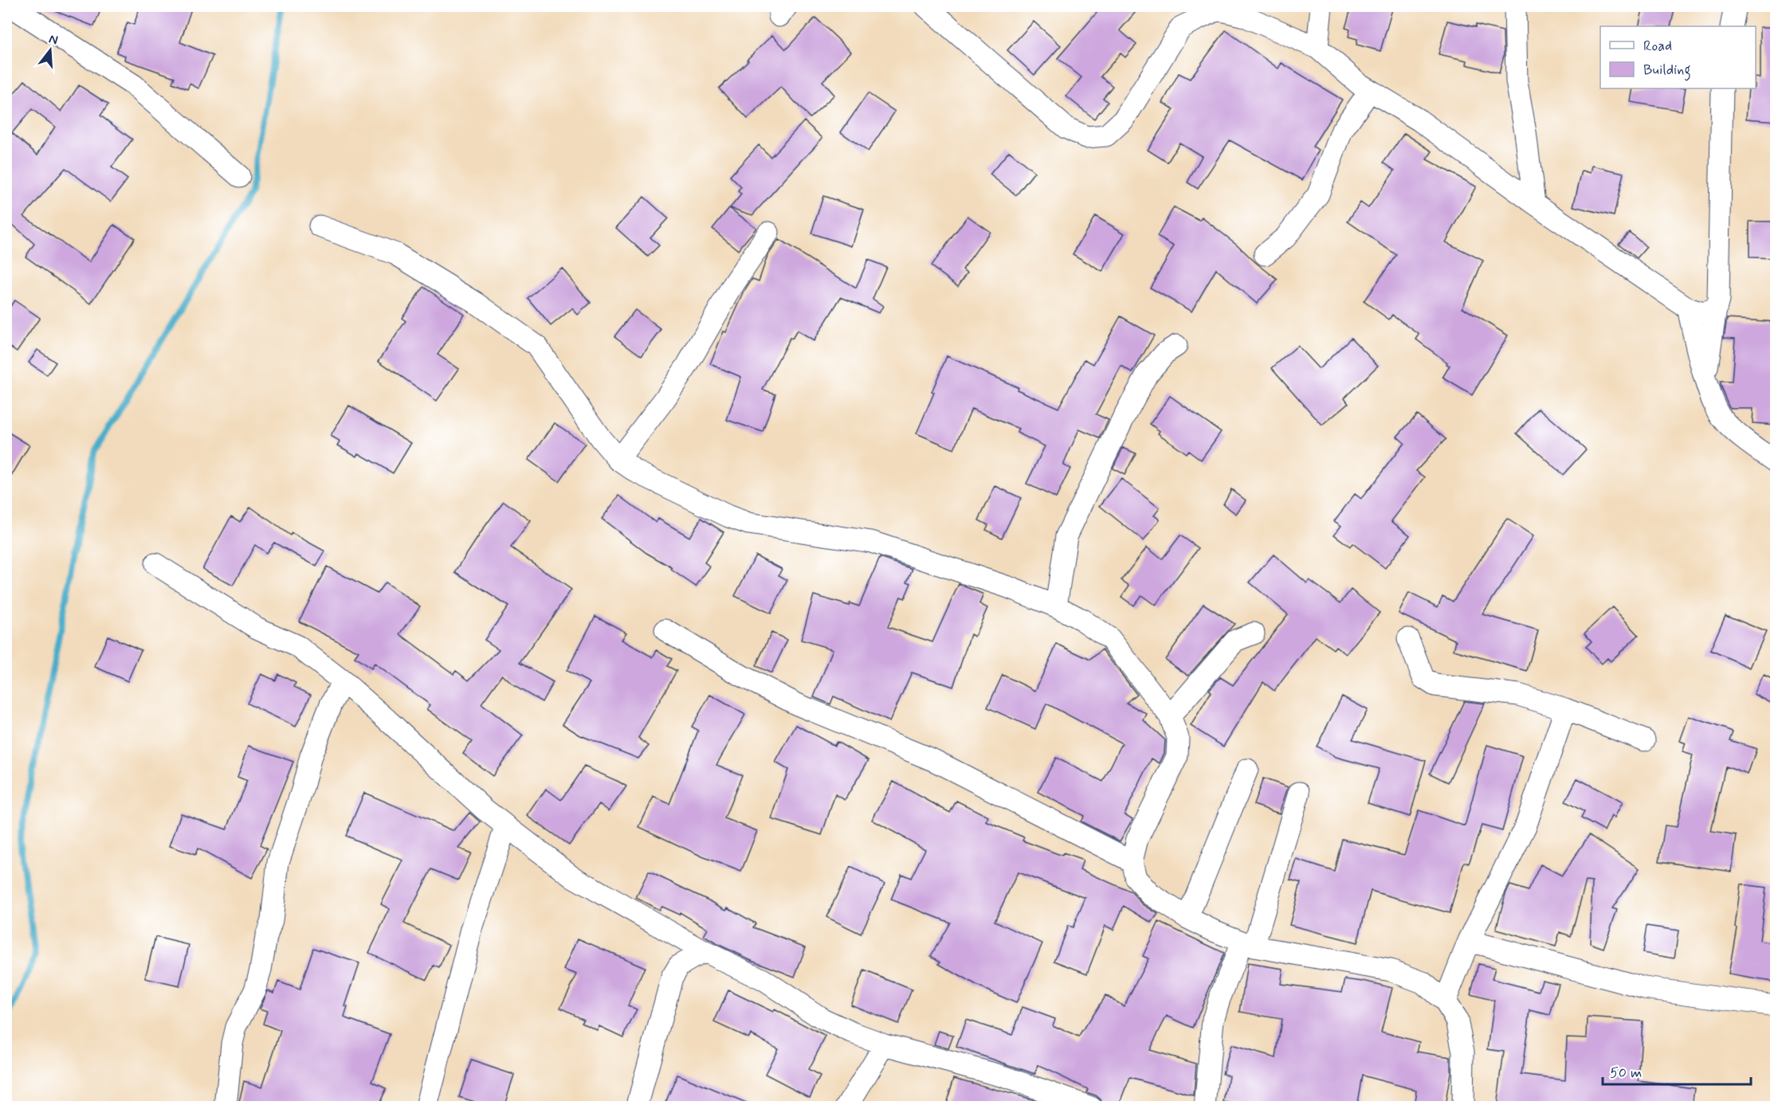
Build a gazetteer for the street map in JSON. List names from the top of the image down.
{
  "legend": ["Road", "Building"],
  "scale_bar": "50 m",
  "north": "top"
}
